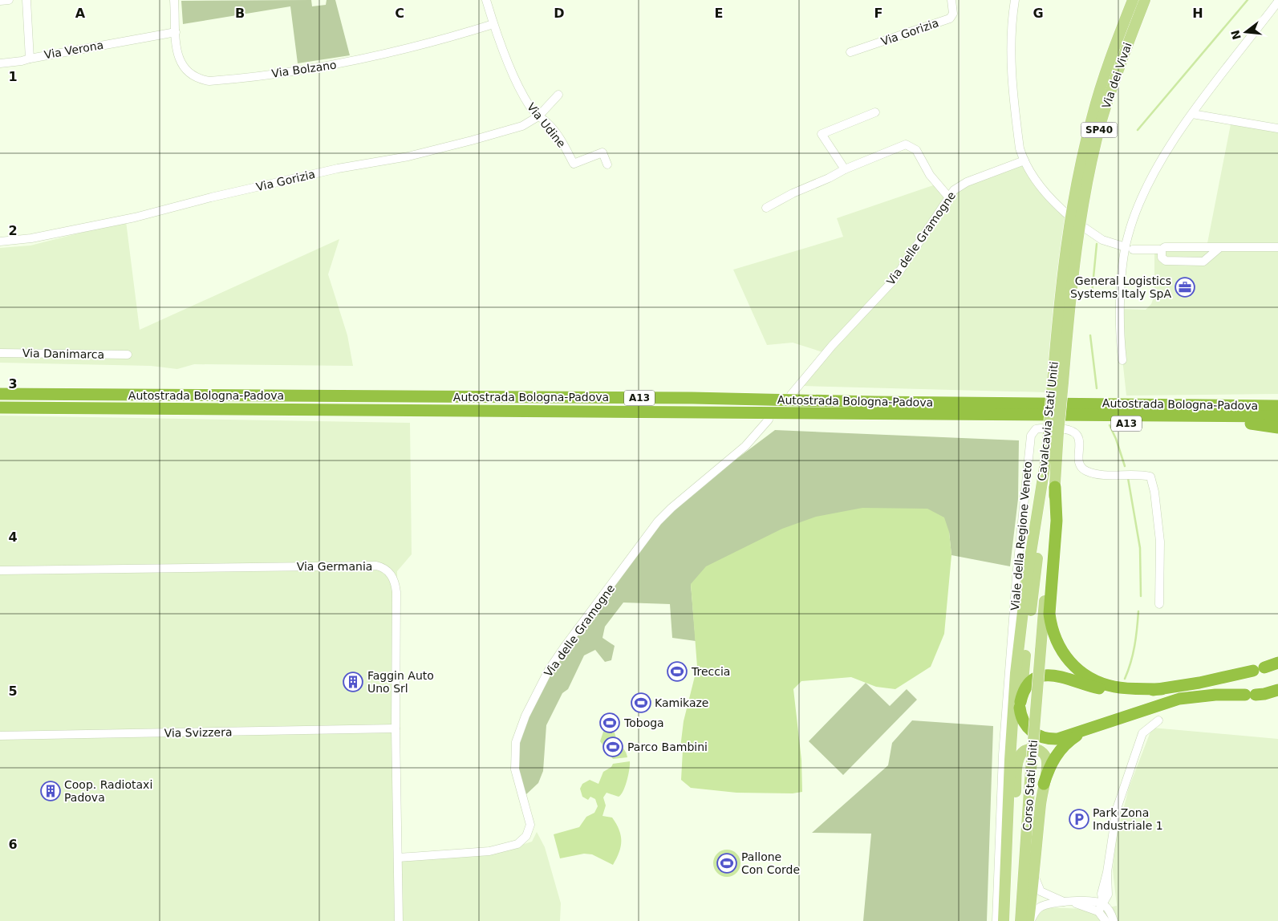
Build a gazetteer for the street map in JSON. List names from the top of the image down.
{
  "streets": {
    "highway": ["Autostrada Bologna-Padova", "A13"],
    "main road": [
      "Via dei Vivai",
      "SP40",
      "Cavalcavia Stati Uniti",
      "Corso Stati Uniti"
    ],
    "street": [
      "Via Gorizia",
      "Via Verona",
      "Via Bolzano",
      "Via Udine",
      "Via delle Gramogne",
      "Via Danimarca",
      "Viale della Regione Veneto",
      "Via Germania",
      "Via Svizzera"
    ]
  },
  "crossings": [
    ["Via Gorizia", "Via Udine"],
    ["Via Verona", "Via Bolzano"],
    ["Via Bolzano", "Via Udine"],
    ["Via dei Vivai", "Cavalcavia Stati Uniti"],
    ["Via delle Gramogne", "Via Germania"],
    ["Autostrada Bologna-Padova", "A13"],
    ["Cavalcavia Stati Uniti", "Corso Stati Uniti"],
    ["Via Germania", "Via Svizzera"]
  ],
  "places": {
    "office": ["General Logistics Systems Italy SpA"],
    "sports": [
      "Treccia",
      "Kamikaze",
      "Toboga",
      "Parco Bambini",
      "Pallone Con Corde"
    ],
    "building": ["Faggin Auto Uno Srl", "Coop. Radiotaxi Padova"],
    "parking": ["Park Zona Industriale 1"]
  },
  "north": "left",
  "grid": {
    "columns": [
      "A",
      "B",
      "C",
      "D",
      "E",
      "F",
      "G",
      "H"
    ],
    "rows": [
      "1",
      "2",
      "3",
      "4",
      "5",
      "6"
    ]
  }
}
